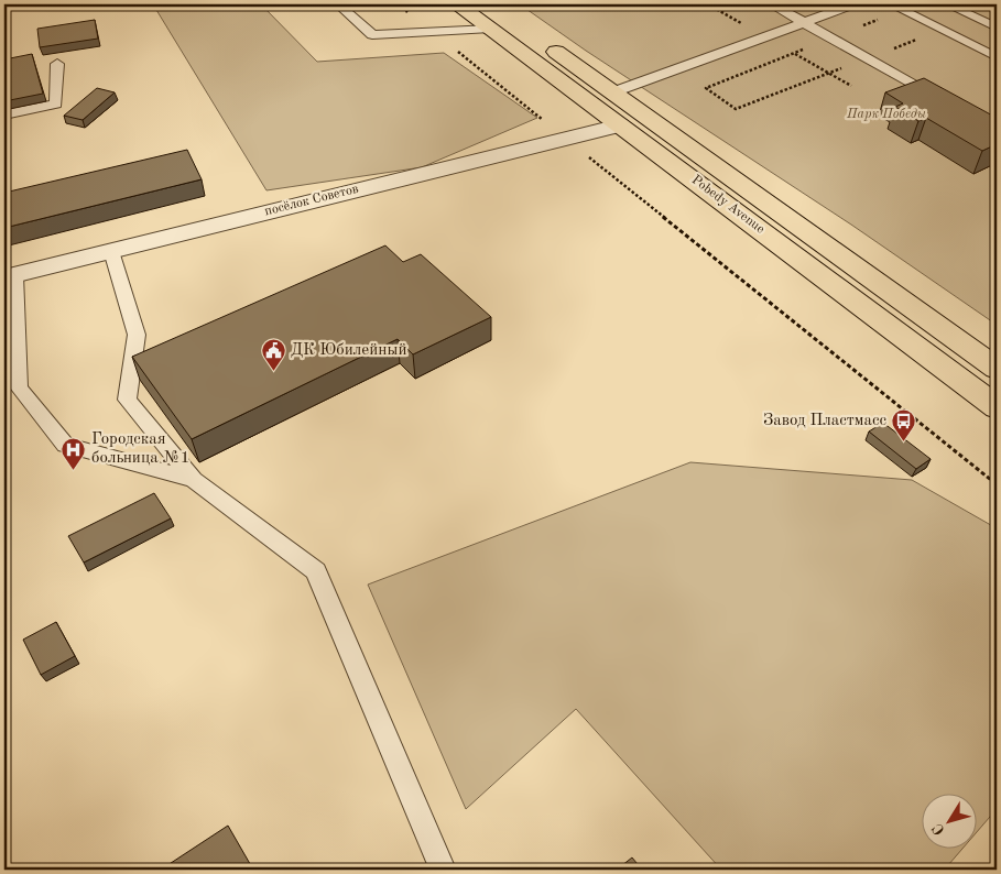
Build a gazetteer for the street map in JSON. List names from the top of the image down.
{
  "streets": {
    "main road": ["Pobedy Avenue"],
    "street": ["посёлок Советов"]
  },
  "crossings": [
    ["посёлок Советов", "Pobedy Avenue"]
  ],
  "parks": ["Парк Победы"],
  "places": {
    "public building": ["ДК Юбилейный"],
    "bus stop": ["Завод Пластмасс"],
    "hospital": ["Городская больница №1"]
  },
  "north": "bottom left"
}
